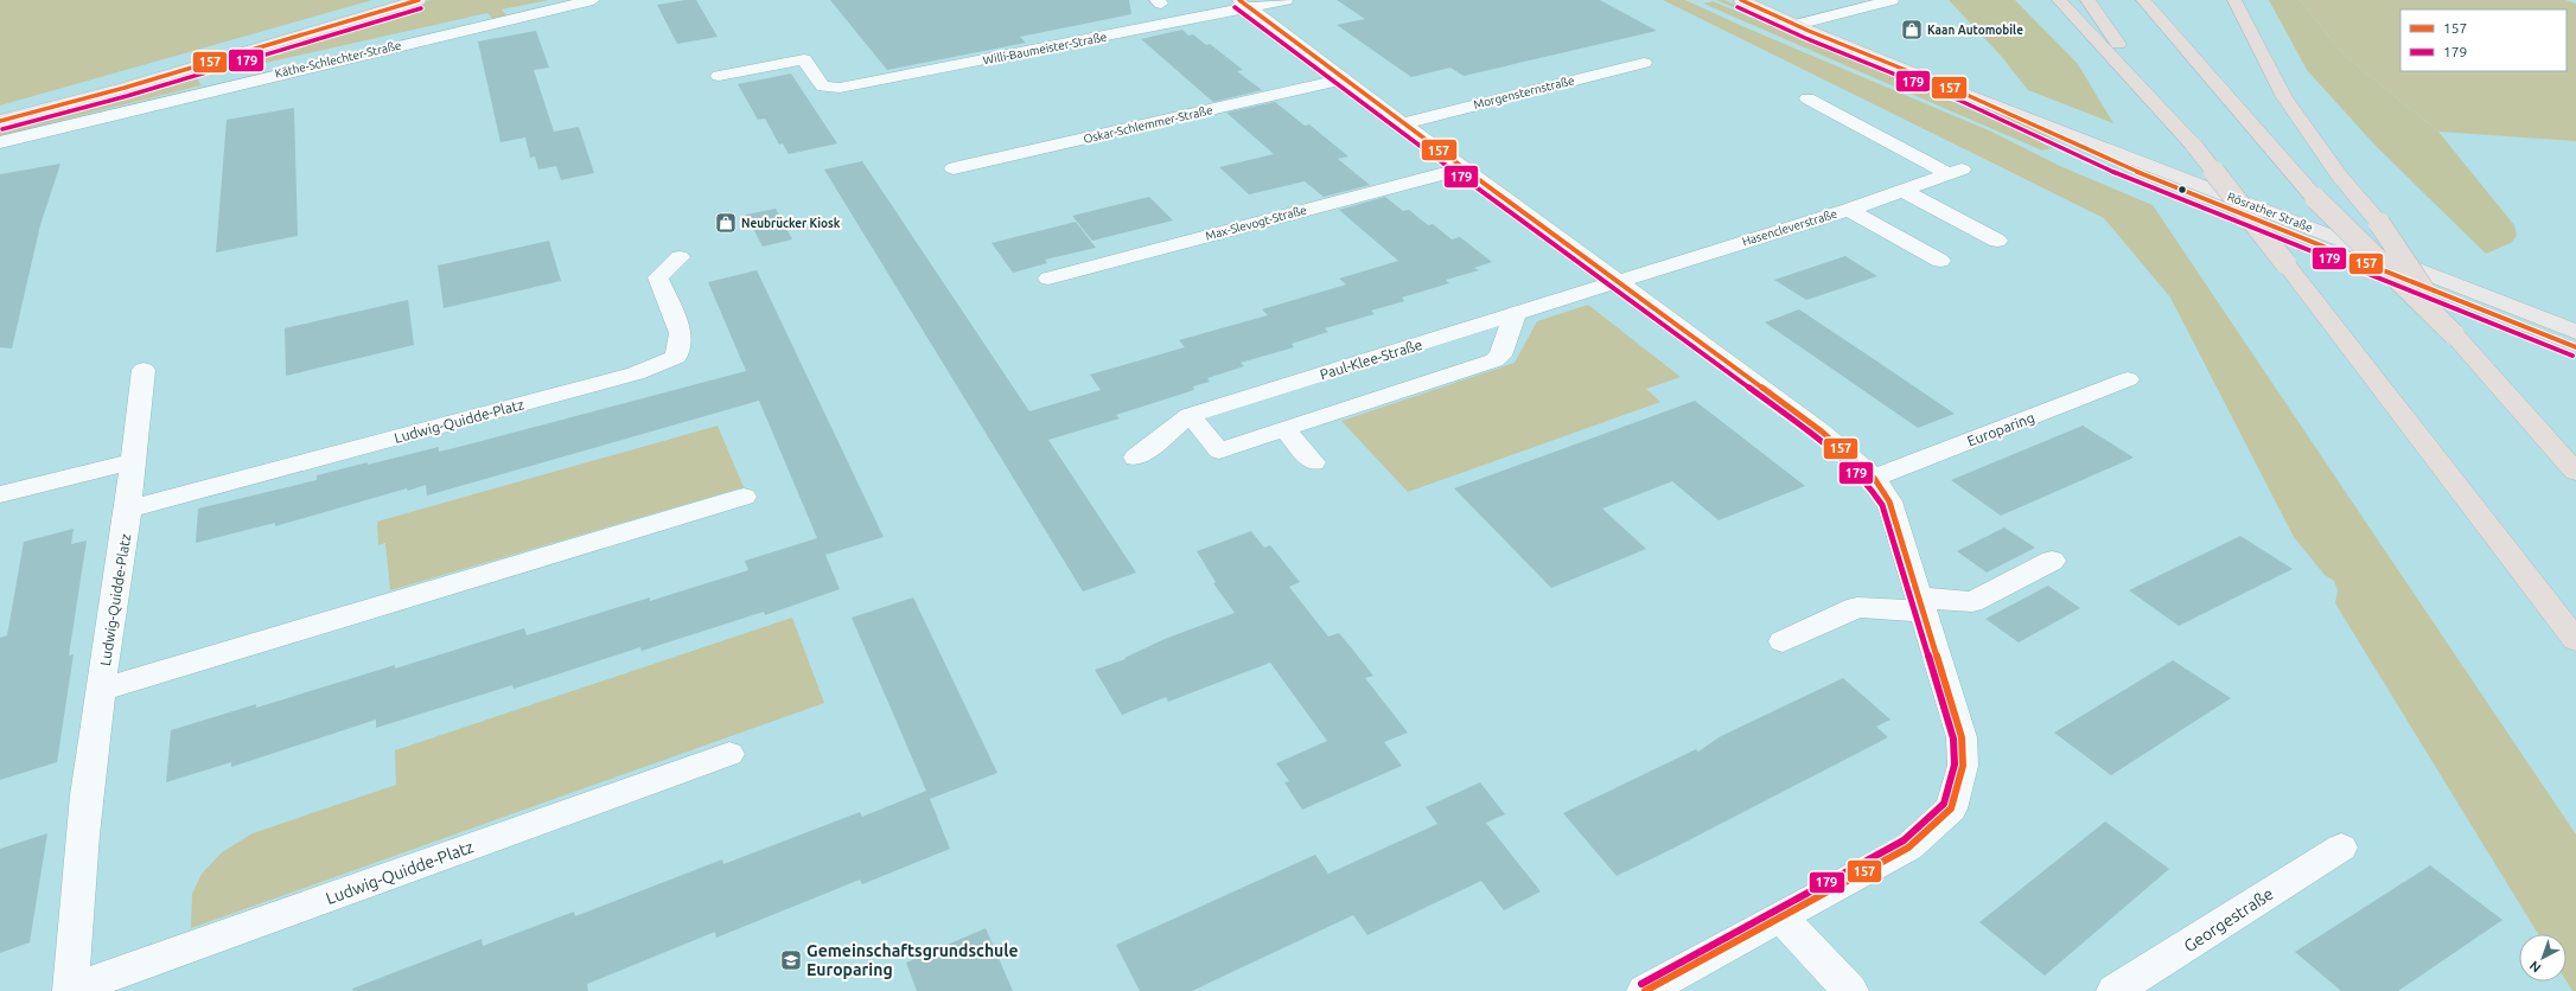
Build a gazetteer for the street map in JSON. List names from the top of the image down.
{
  "streets": {
    "main road": ["Rösrather Straße"],
    "street": [
      "Willi-Baumeister-Straße",
      "Käthe-Schlechter-Straße",
      "Morgensternstraße",
      "Oskar-Schlemmer-Straße",
      "Max-Slevogt-Straße",
      "Hasencleverstraße",
      "Paul-Klee-Straße",
      "Ludwig-Quidde-Platz",
      "Europaring",
      "Georgestraße"
    ]
  },
  "crossings": [
    ["Hasencleverstraße", "Paul-Klee-Straße"]
  ],
  "places": {
    "shop": ["Kaan Automobile", "Neubrücker Kiosk"],
    "school or university": ["Gemeinschaftsgrundschule Europaring"]
  },
  "lines": ["transit line 157", "transit line 179"],
  "legend": ["157", "179"],
  "north": "bottom left"
}
